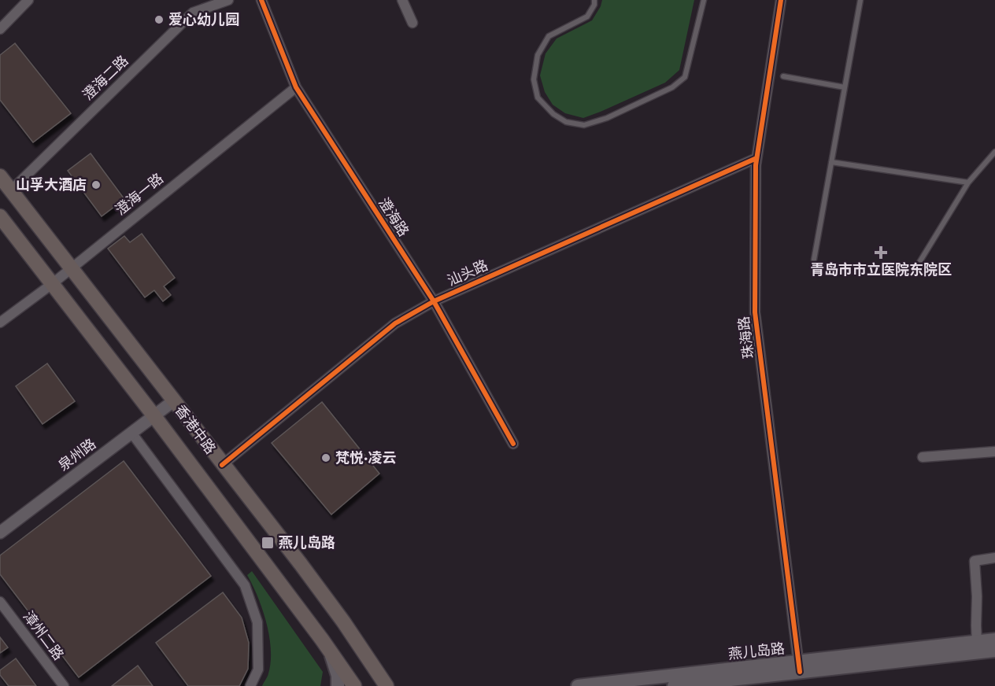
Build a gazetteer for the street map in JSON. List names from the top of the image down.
{
  "streets": {
    "main road": ["香港中路", "燕儿岛路"],
    "street": [
      "澄海二路",
      "澄海一路",
      "澄海路",
      "汕头路",
      "珠海路",
      "泉州路",
      "漳州二路"
    ]
  },
  "crossings": [
    ["澄海二路", "香港中路"],
    ["澄海一路", "澄海路"],
    ["澄海一路", "香港中路"],
    ["澄海路", "汕头路"],
    ["汕头路", "珠海路"],
    ["汕头路", "香港中路"],
    ["珠海路", "燕儿岛路"],
    ["香港中路", "泉州路"]
  ],
  "places": {
    "other": ["爱心幼儿园", "山孚大酒店", "梵悦·凌云"],
    "health": ["青岛市市立医院东院区"],
    "transit": ["燕儿岛路"]
  }
}
